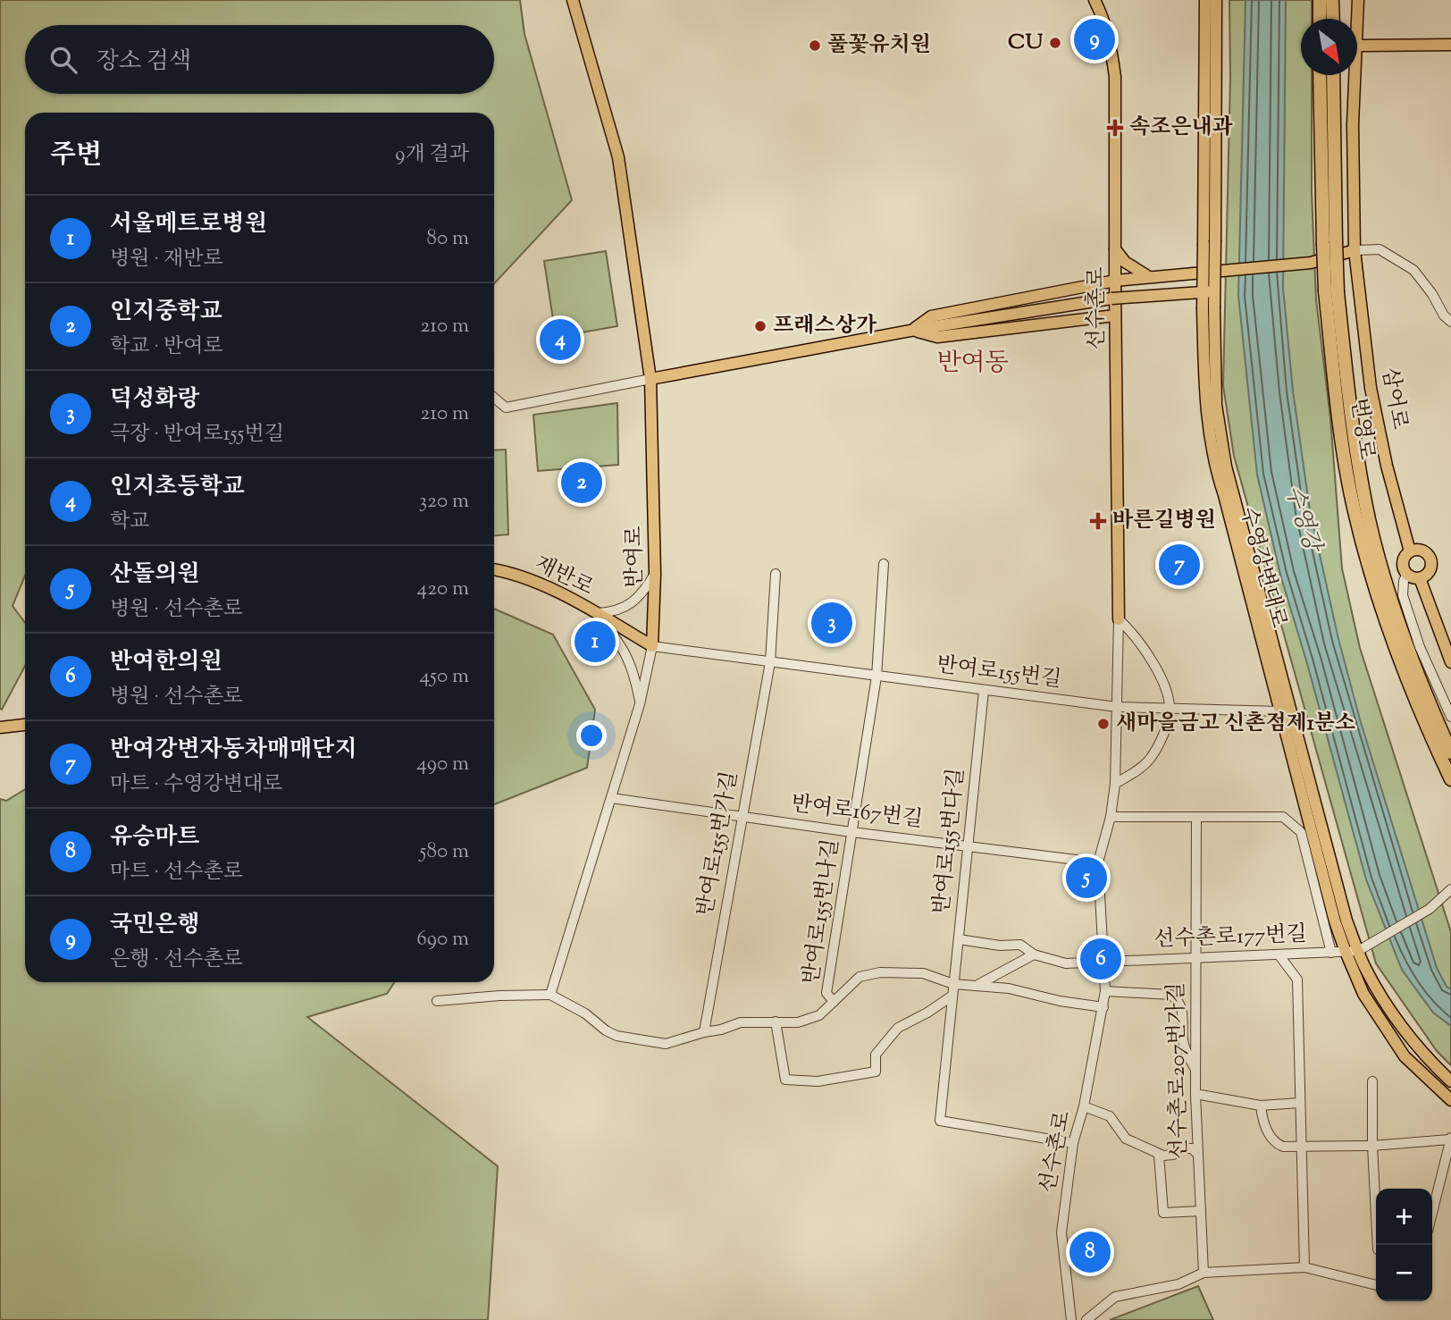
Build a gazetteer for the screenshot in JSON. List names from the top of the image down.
{
  "streets": {
    "highway": ["번영로"],
    "main road": [
      "선수촌로",
      "삼어로",
      "반여로",
      "수영강변대로",
      "재반로"
    ],
    "street": [
      "반여로155번길",
      "반여로167번길",
      "반여로155번다길",
      "반여로155번가길",
      "반여로155번나길",
      "선수촌로177번길",
      "선수촌로207번가길"
    ]
  },
  "crossings": [
    ["선수촌로", "반여로155번길"],
    ["선수촌로", "반여로167번길"],
    ["선수촌로", "반여로155번다길"],
    ["선수촌로", "선수촌로177번길"],
    ["반여로", "재반로"],
    ["반여로", "반여로155번길"],
    ["반여로", "반여로167번길"],
    ["수영강변대로", "반여로155번길"],
    ["수영강변대로", "선수촌로177번길"],
    ["재반로", "반여로155번길"],
    ["반여로155번길", "반여로155번다길"],
    ["반여로155번길", "반여로155번가길"],
    ["반여로155번길", "반여로155번나길"],
    ["반여로167번길", "반여로155번다길"],
    ["반여로167번길", "반여로155번가길"],
    ["반여로167번길", "반여로155번나길"],
    ["선수촌로177번길", "선수촌로207번가길"]
  ],
  "districts": ["반여동"],
  "water": ["수영강"],
  "places": {
    "other": [
      "CU",
      "풀꽃유치원",
      "프래스상가",
      "새마을금고 신촌점제1분소"
    ],
    "health": ["속조은내과", "바른길병원"]
  },
  "north": "bottom right",
  "page": {
    "pins": [
      "9",
      "4",
      "2",
      "7",
      "3",
      "1",
      "5",
      "6",
      "8"
    ],
    "search": "장소 검색",
    "heading": ["주변", "9개 결과"],
    "list": [
      {
        "mark": "1",
        "name": "서울메트로병원",
        "note": "병원 · 재반로",
        "value": "80 m"
      },
      {
        "mark": "2",
        "name": "인지중학교",
        "note": "학교 · 반여로",
        "value": "210 m"
      },
      {
        "mark": "3",
        "name": "덕성화랑",
        "note": "극장 · 반여로155번길",
        "value": "210 m"
      },
      {
        "mark": "4",
        "name": "인지초등학교",
        "note": "학교",
        "value": "320 m"
      },
      {
        "mark": "5",
        "name": "산돌의원",
        "note": "병원 · 선수촌로",
        "value": "420 m"
      },
      {
        "mark": "6",
        "name": "반여한의원",
        "note": "병원 · 선수촌로",
        "value": "450 m"
      },
      {
        "mark": "7",
        "name": "반여강변자동차매매단지",
        "note": "마트 · 수영강변대로",
        "value": "490 m"
      },
      {
        "mark": "8",
        "name": "유승마트",
        "note": "마트 · 선수촌로",
        "value": "580 m"
      },
      {
        "mark": "9",
        "name": "국민은행",
        "note": "은행 · 선수촌로",
        "value": "690 m"
      }
    ],
    "map_buttons": ["+", "−"]
  }
}
